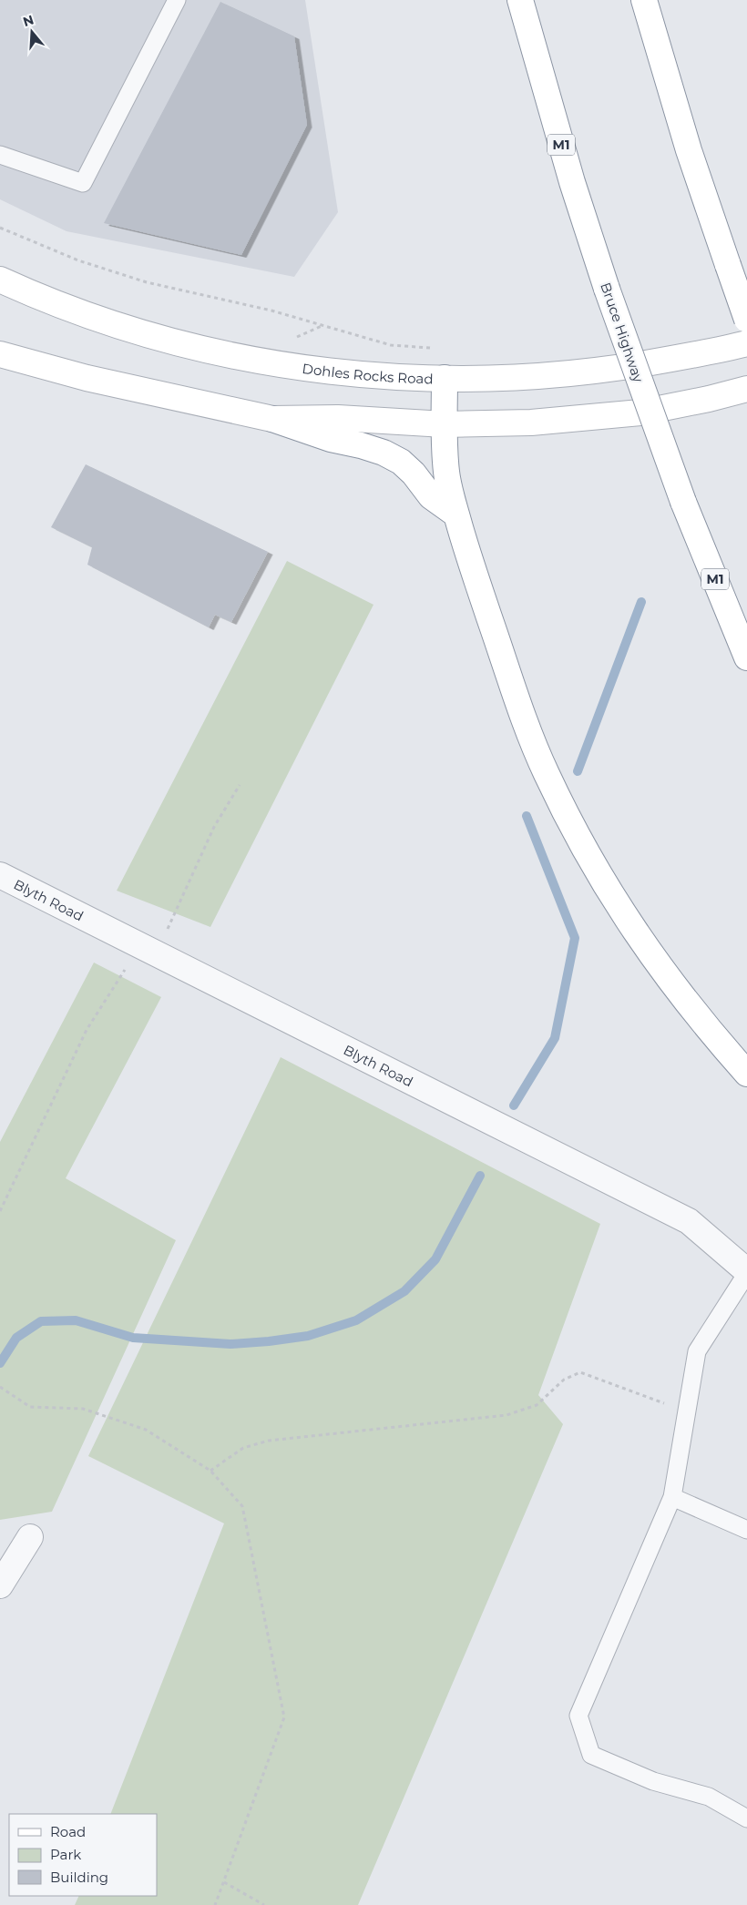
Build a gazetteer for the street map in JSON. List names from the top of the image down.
{
  "streets": {
    "main road": ["M1", "Bruce Highway", "Dohles Rocks Road"],
    "street": ["Blyth Road"]
  },
  "legend": ["Road", "Park", "Building"],
  "north": "top"
}
